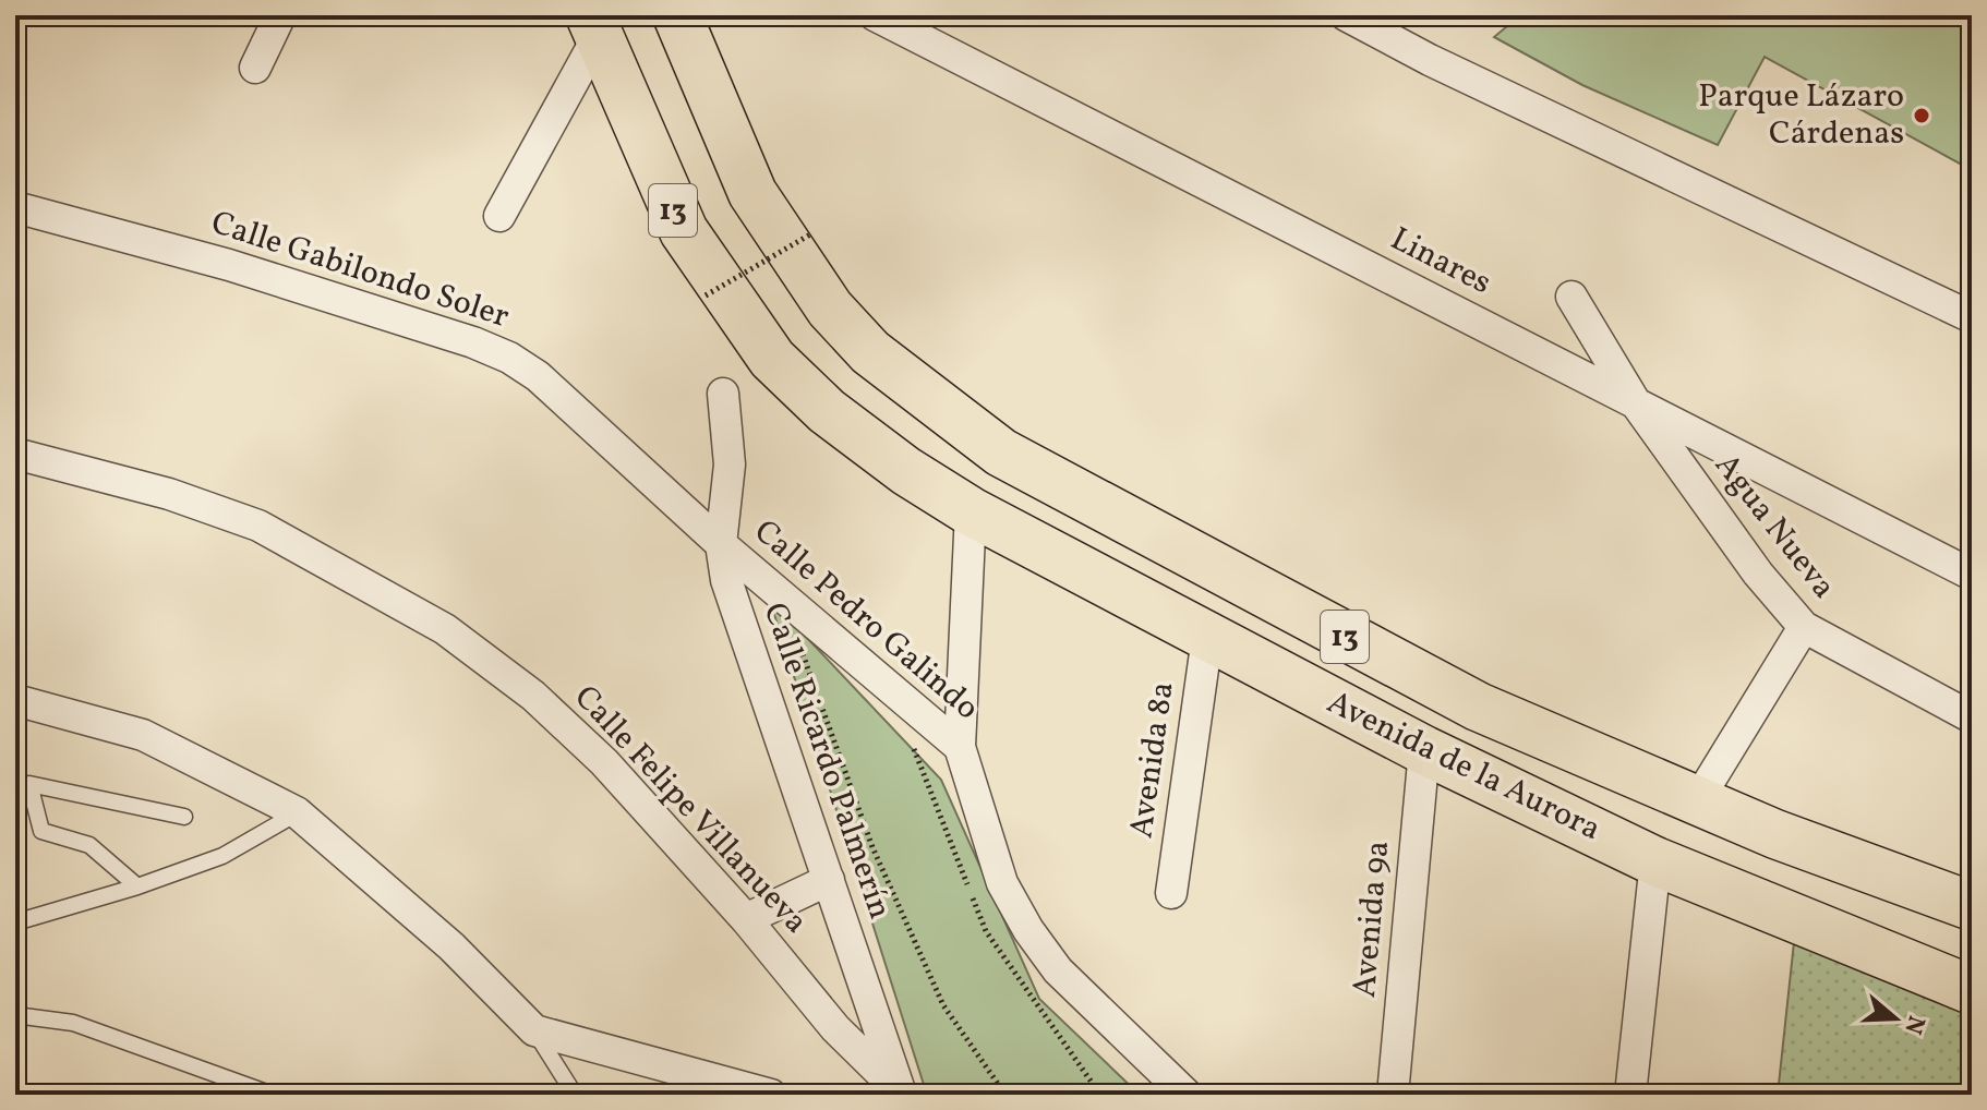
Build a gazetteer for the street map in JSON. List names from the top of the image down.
{
  "streets": {
    "main road": ["13", "Avenida de la Aurora"],
    "street": [
      "Linares",
      "Calle Gabilondo Soler",
      "Agua Nueva",
      "Calle Pedro Galindo",
      "Avenida 8a",
      "Calle Ricardo Palmerín",
      "Calle Felipe Villanueva",
      "Avenida 9a"
    ]
  },
  "crossings": [
    ["13", "Avenida de la Aurora"],
    ["Linares", "Agua Nueva"],
    ["Calle Gabilondo Soler", "Calle Pedro Galindo"],
    ["Calle Gabilondo Soler", "Calle Ricardo Palmerín"],
    ["Calle Pedro Galindo", "Calle Ricardo Palmerín"],
    ["Avenida 8a", "Avenida de la Aurora"],
    ["Calle Ricardo Palmerín", "Calle Felipe Villanueva"],
    ["Avenida de la Aurora", "Avenida 9a"]
  ],
  "places": ["Parque Lázaro Cárdenas"],
  "north": "right"
}
